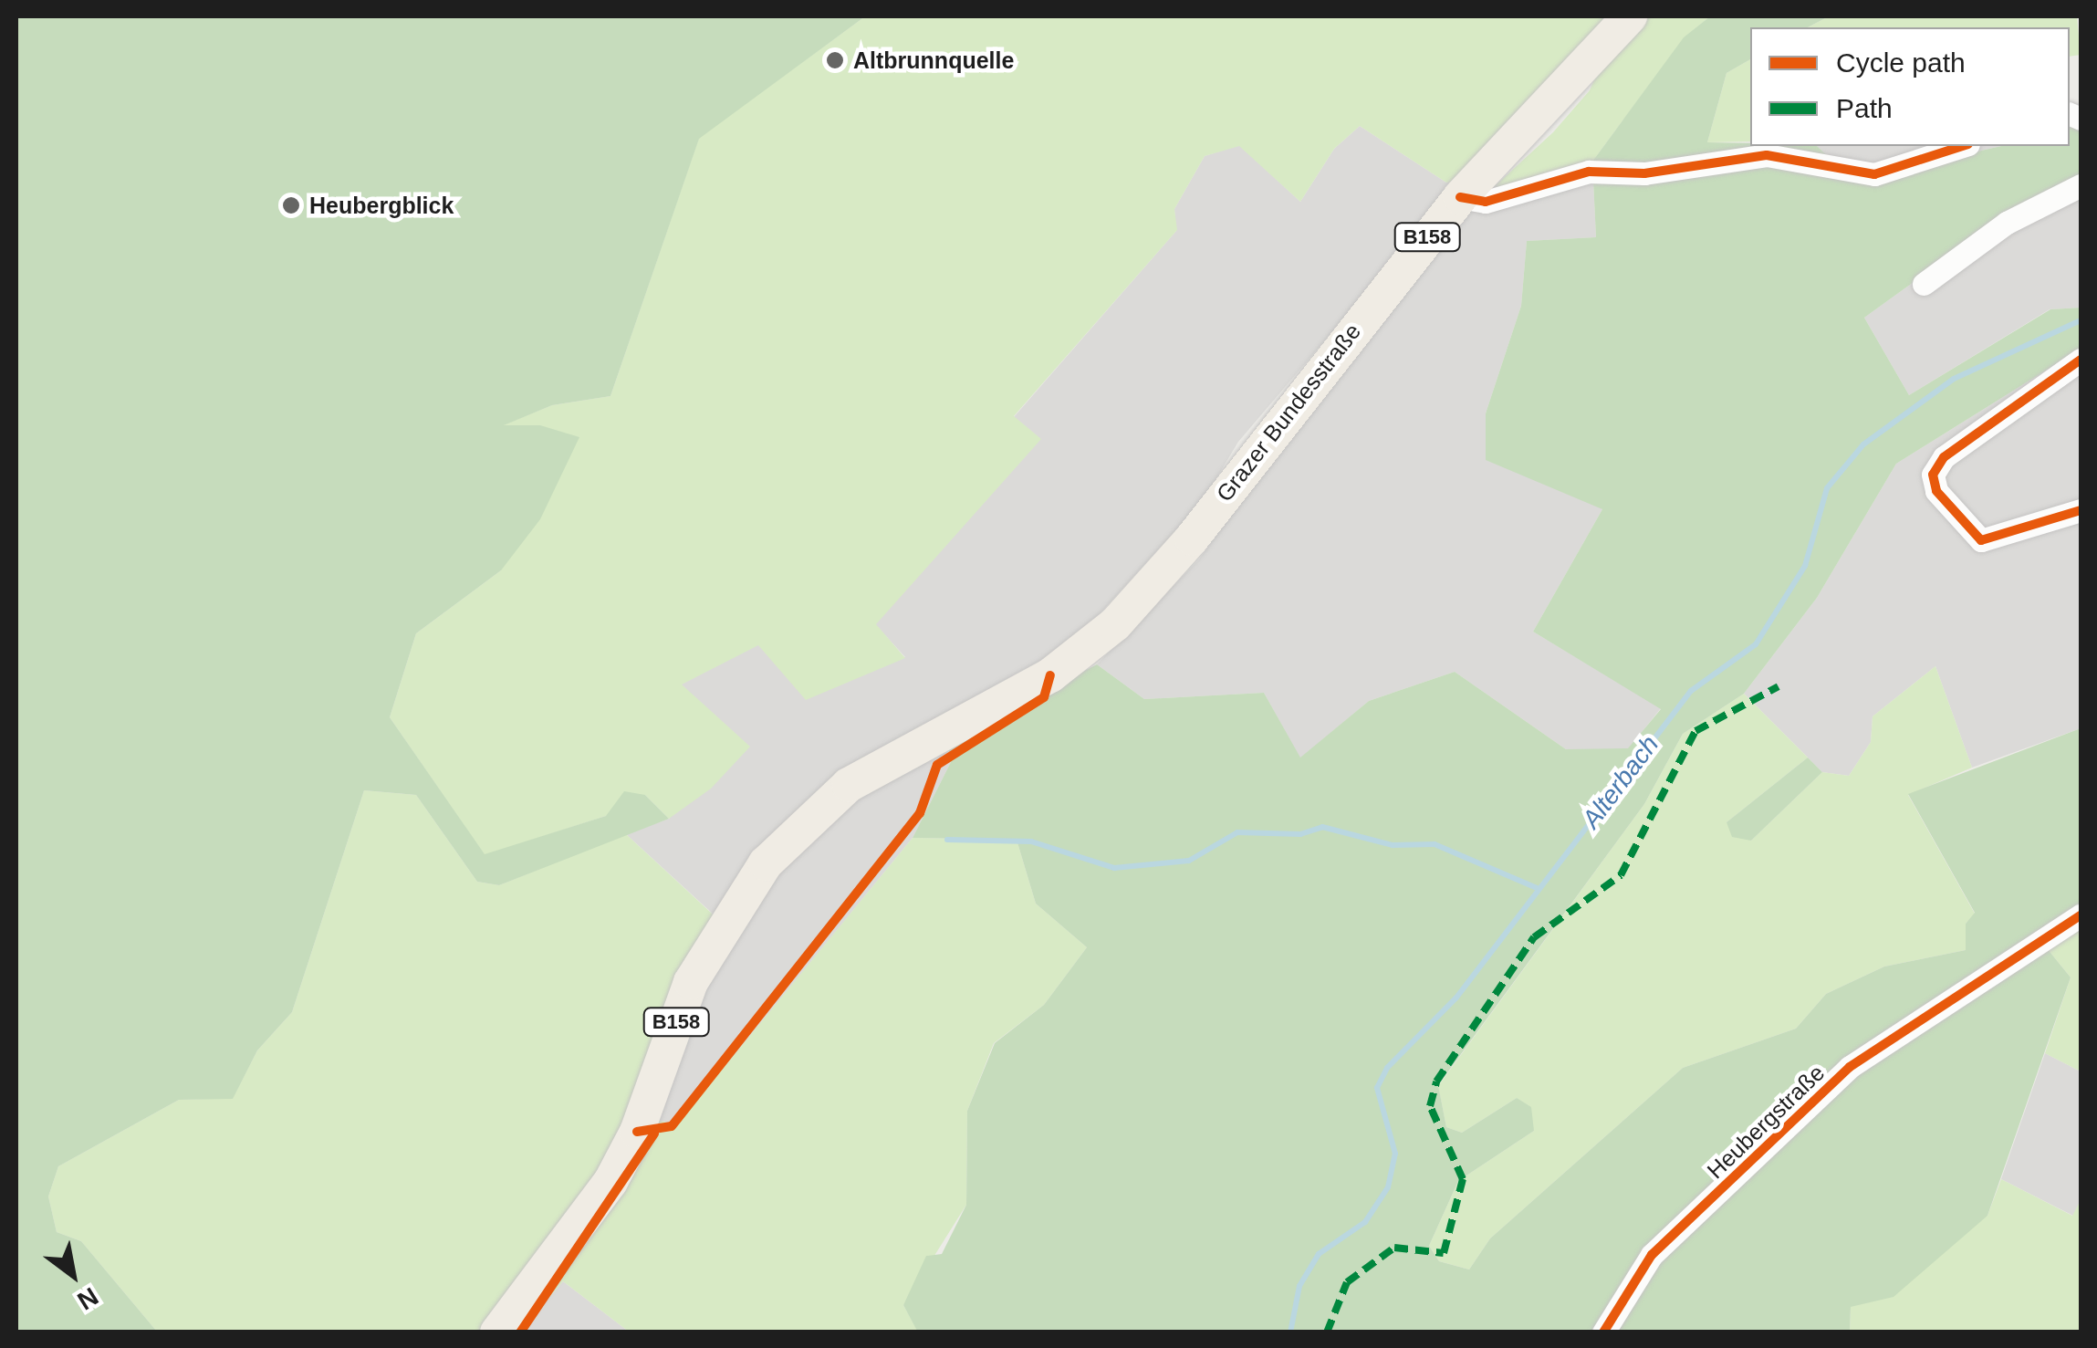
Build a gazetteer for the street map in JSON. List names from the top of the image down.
{
  "streets": {
    "main road": ["B158", "Grazer Bundesstraße"],
    "street": ["Heubergstraße"]
  },
  "water": ["Alterbach"],
  "places": ["Altbrunnquelle", "Heubergblick"],
  "legend": ["Cycle path", "Path"],
  "north": "bottom right"
}
